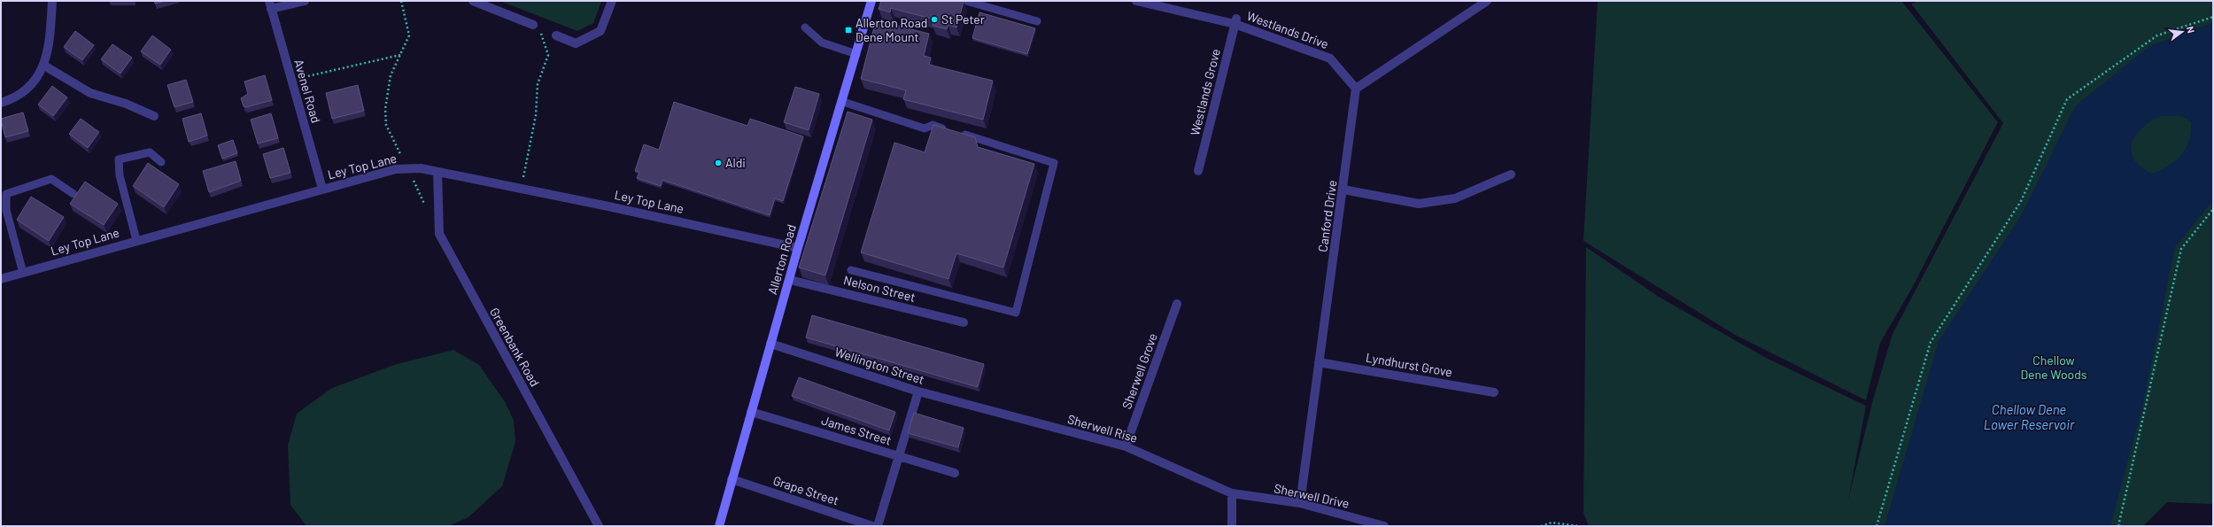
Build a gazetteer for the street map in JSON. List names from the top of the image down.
{
  "streets": {
    "street": [
      "Westlands Drive",
      "Avenel Road",
      "Westlands Grove",
      "Ley Top Lane",
      "Canford Drive",
      "Allerton Road",
      "Nelson Street",
      "Greenbank Road",
      "Lyndhurst Grove",
      "Wellington Street",
      "Sherwell Grove",
      "Sherwell Rise",
      "James Street",
      "Grape Street",
      "Sherwell Drive"
    ]
  },
  "crossings": [
    ["Westlands Drive", "Westlands Grove"],
    ["Westlands Drive", "Canford Drive"],
    ["Avenel Road", "Ley Top Lane"],
    ["Ley Top Lane", "Allerton Road"],
    ["Ley Top Lane", "Greenbank Road"],
    ["Canford Drive", "Lyndhurst Grove"],
    ["Canford Drive", "Sherwell Drive"],
    ["Allerton Road", "Nelson Street"],
    ["Allerton Road", "Wellington Street"],
    ["Allerton Road", "James Street"],
    ["Allerton Road", "Grape Street"],
    ["Wellington Street", "Sherwell Rise"],
    ["Sherwell Grove", "Sherwell Rise"],
    ["Sherwell Rise", "Sherwell Drive"]
  ],
  "water": ["Chellow Dene Lower Reservoir"],
  "parks": ["Chellow Dene Woods"],
  "places": {
    "other": ["St Peter", "Aldi"],
    "transit": ["Allerton Road Dene Mount"]
  },
  "north": "right"
}
